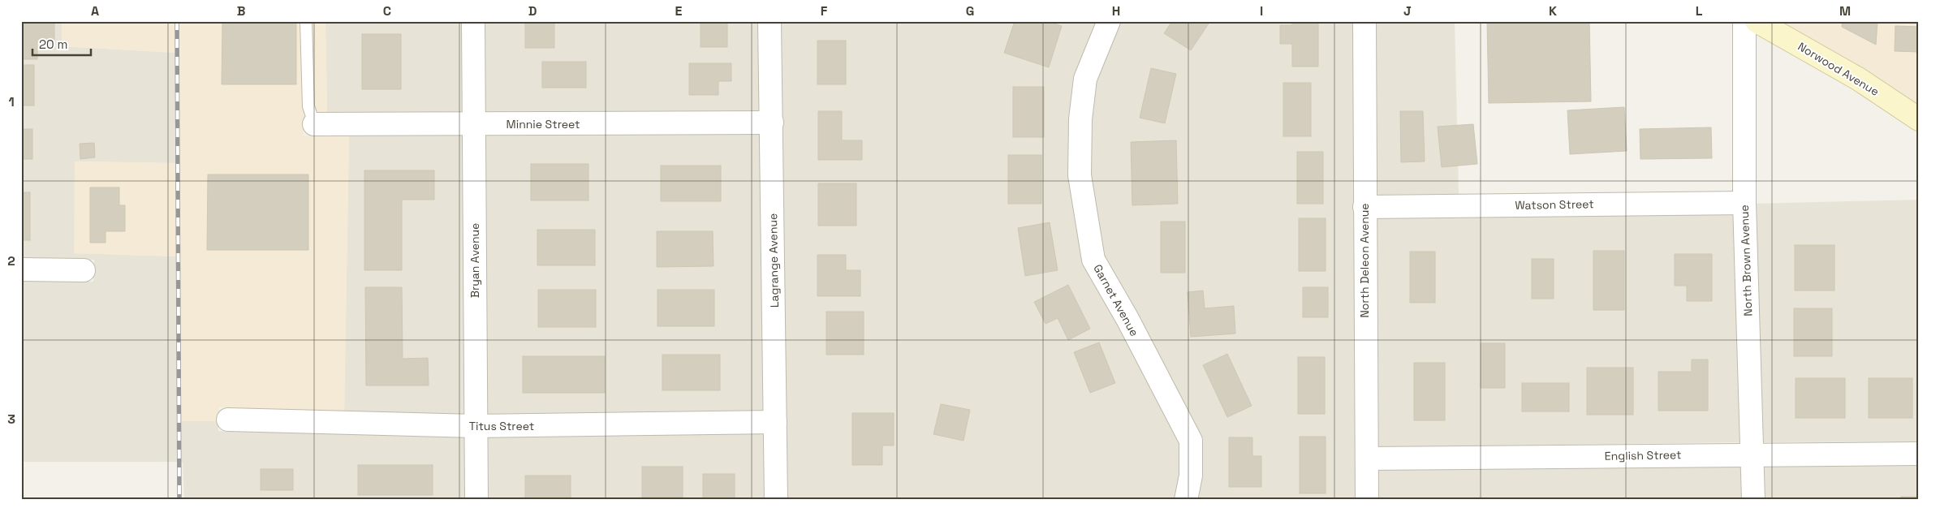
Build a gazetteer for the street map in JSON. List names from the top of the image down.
{
  "streets": {
    "street": [
      "Norwood Avenue",
      "Minnie Street",
      "Watson Street",
      "Bryan Avenue",
      "Lagrange Avenue",
      "North Deleon Avenue",
      "North Brown Avenue",
      "Garnet Avenue",
      "Titus Street",
      "English Street"
    ]
  },
  "crossings": [
    ["Minnie Street", "Bryan Avenue"],
    ["Minnie Street", "Lagrange Avenue"],
    ["Watson Street", "North Deleon Avenue"],
    ["Watson Street", "North Brown Avenue"],
    ["Bryan Avenue", "Titus Street"],
    ["Lagrange Avenue", "Titus Street"],
    ["North Deleon Avenue", "English Street"],
    ["North Brown Avenue", "English Street"]
  ],
  "scale_bar": "20 m",
  "grid": {
    "columns": [
      "A",
      "B",
      "C",
      "D",
      "E",
      "F",
      "G",
      "H",
      "I",
      "J",
      "K",
      "L",
      "M"
    ],
    "rows": ["1", "2", "3"]
  }
}
